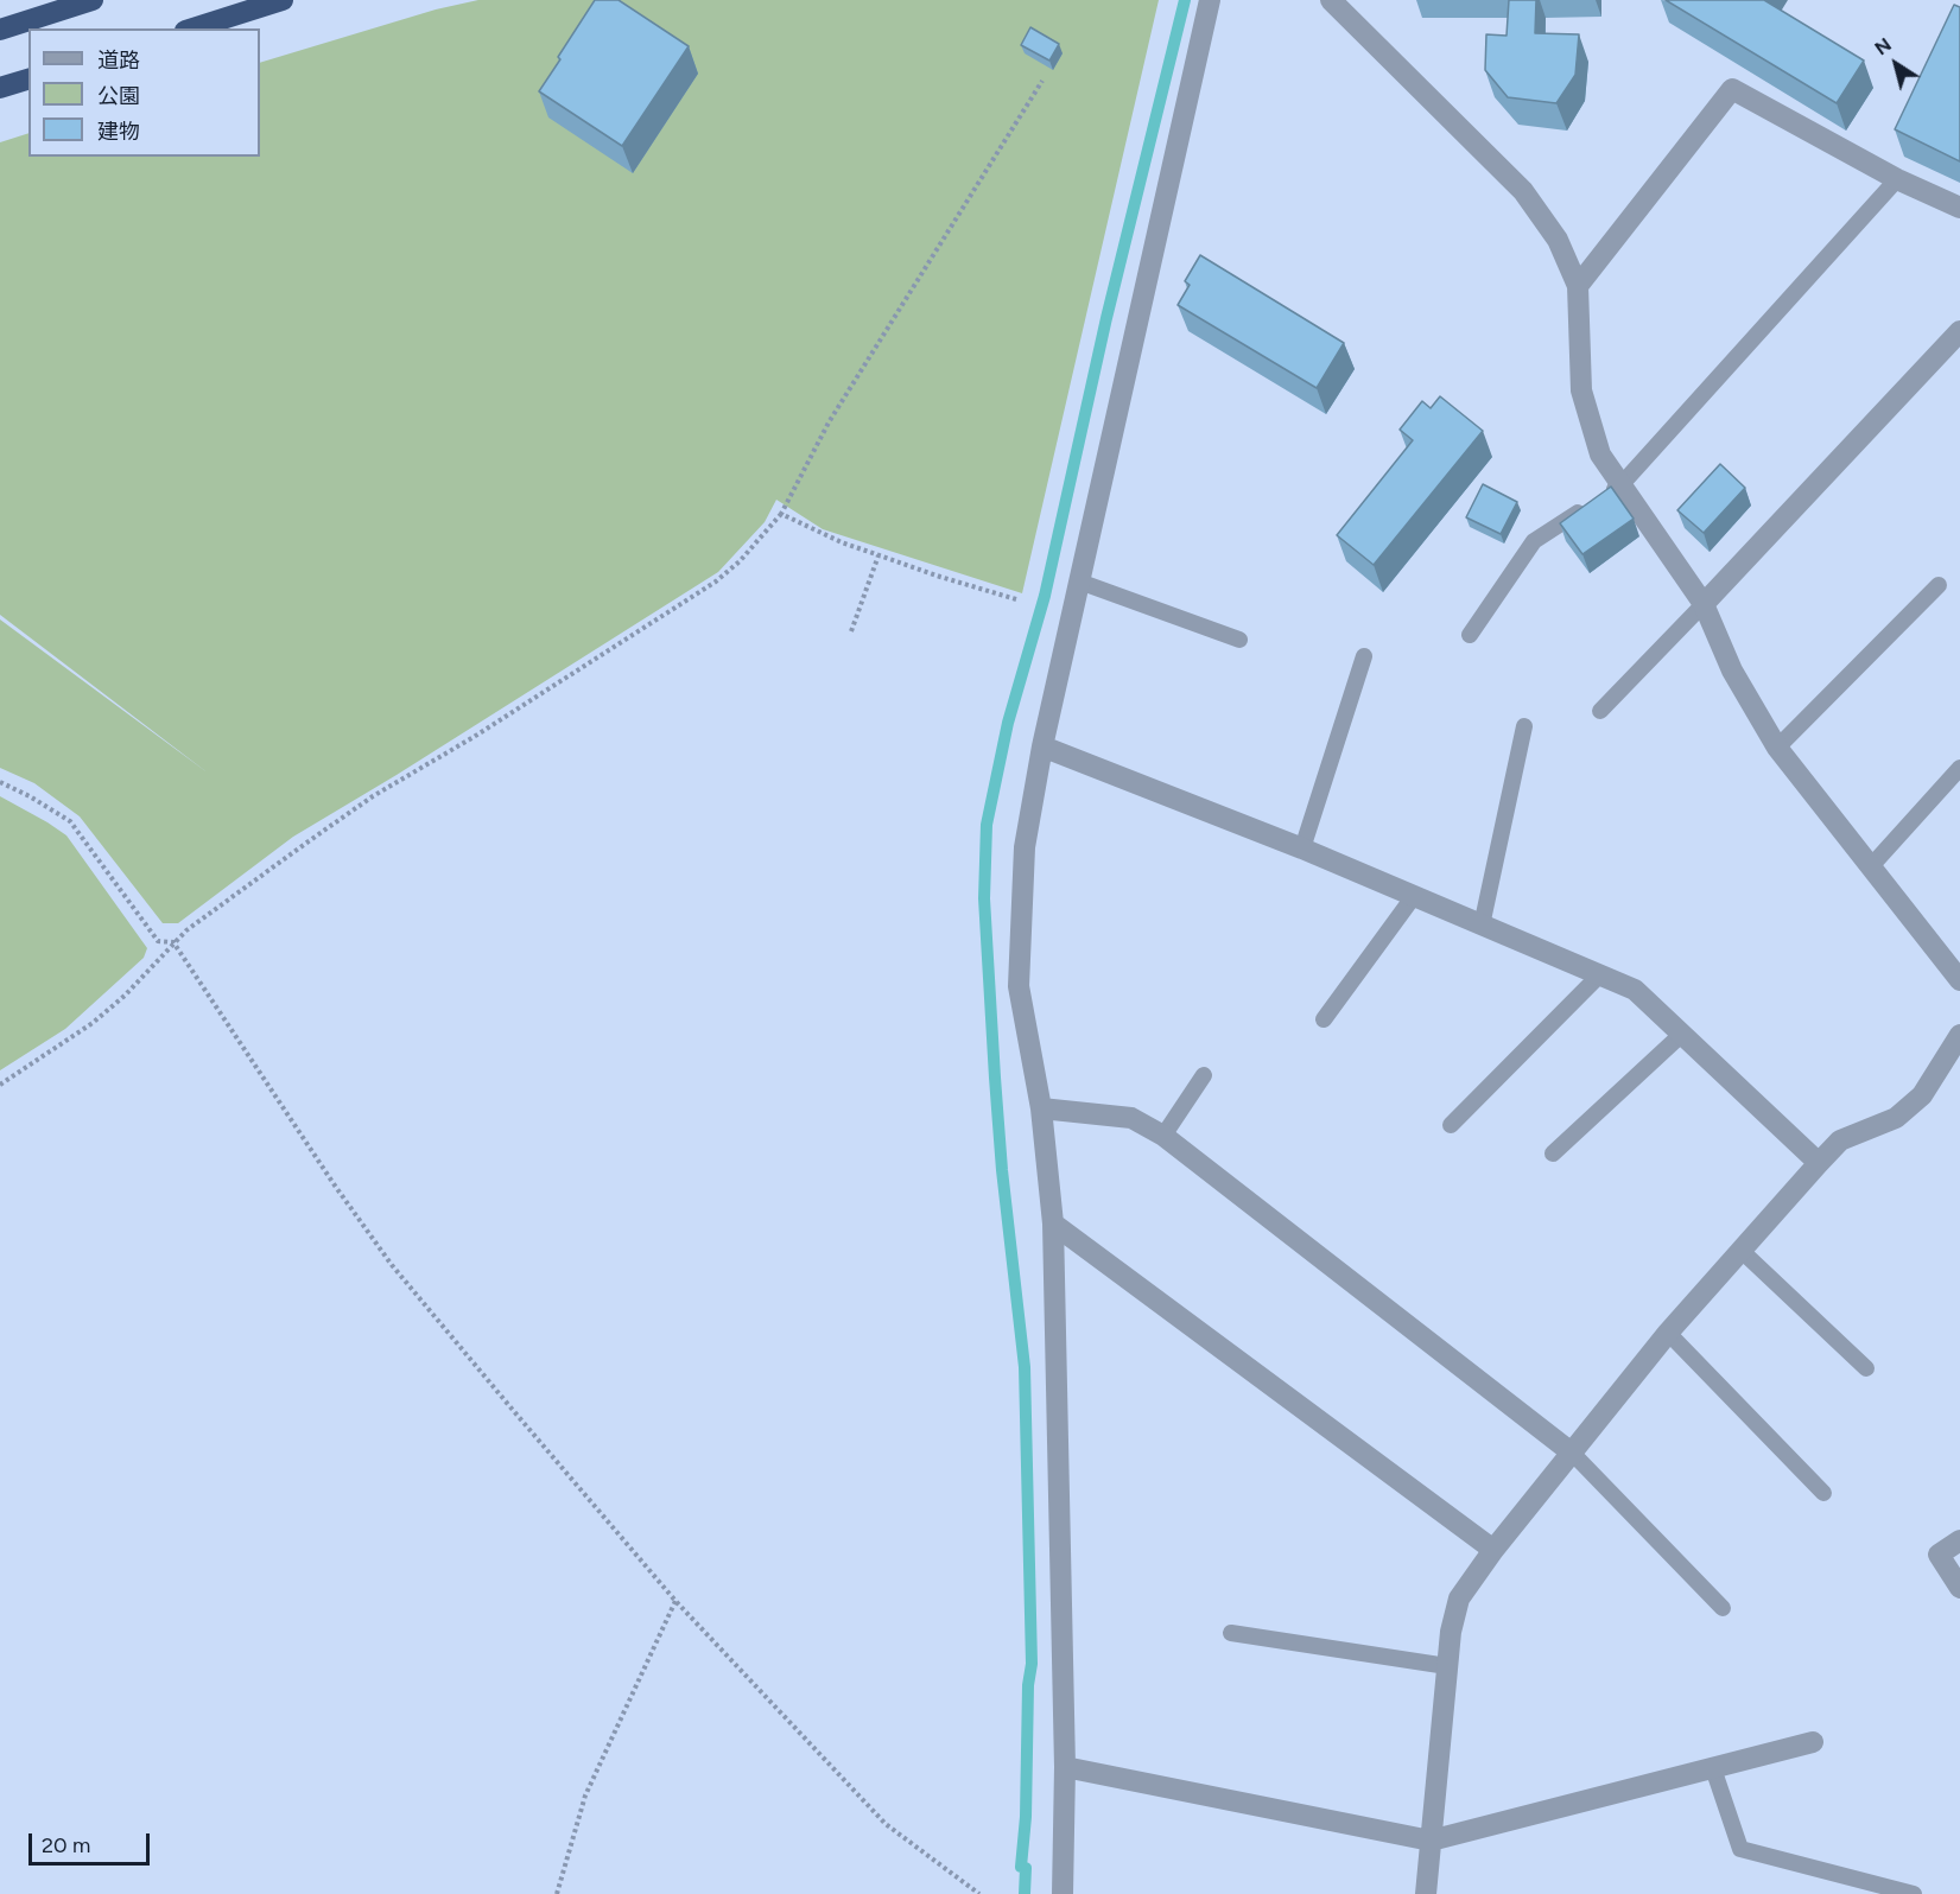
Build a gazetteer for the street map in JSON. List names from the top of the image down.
{
  "legend": ["道路", "公園", "建物"],
  "scale_bar": "20 m",
  "north": "top left"
}
